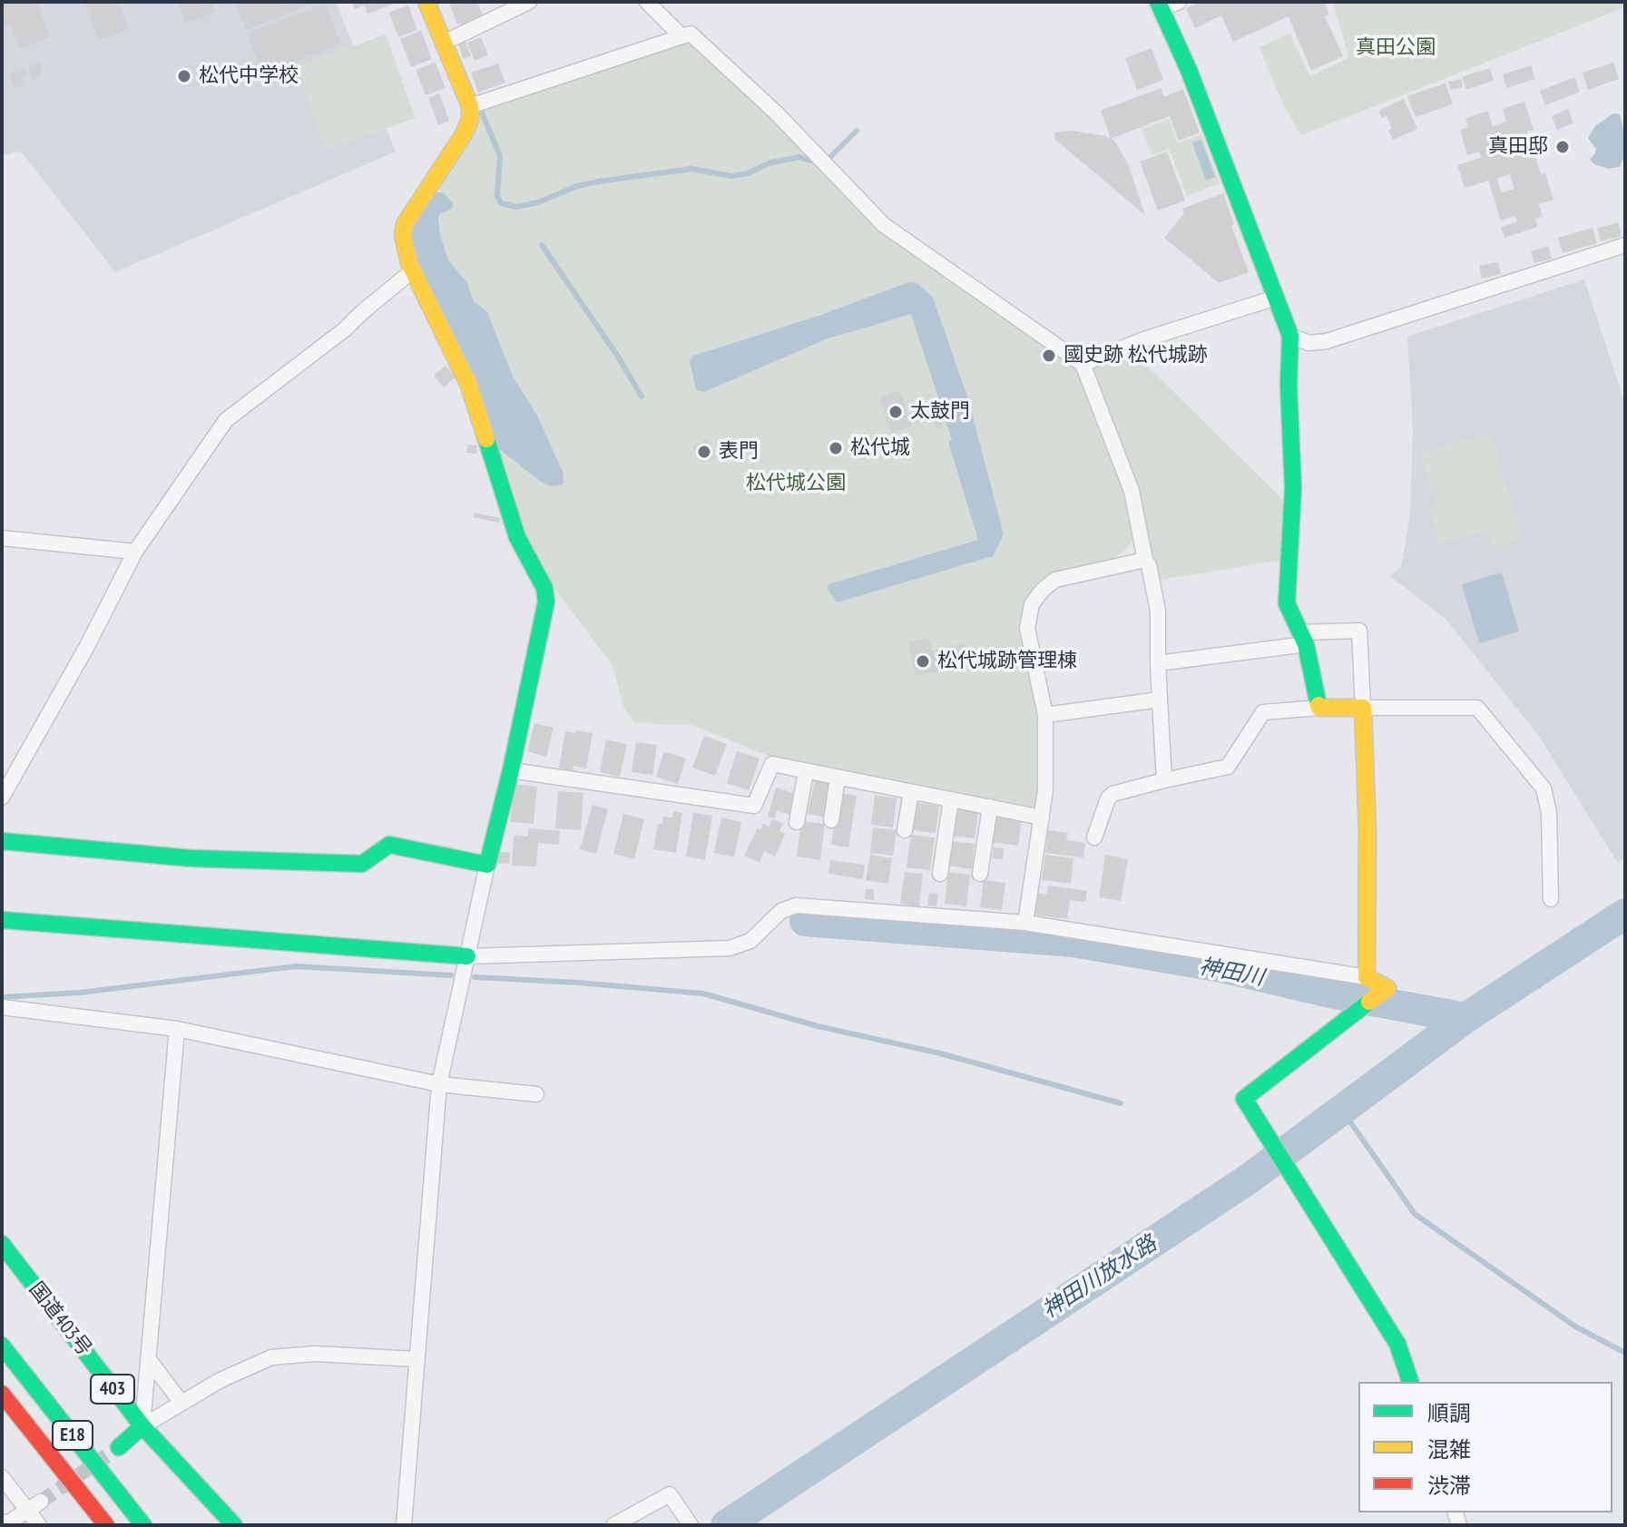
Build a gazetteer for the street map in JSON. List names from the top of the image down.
{
  "streets": {
    "main road": ["国道403号", "403", "E18"]
  },
  "water": ["神田川", "神田川放水路"],
  "parks": ["真田公園", "松代城公園"],
  "places": [
    "松代中学校",
    "真田邸",
    "國史跡 松代城跡",
    "太鼓門",
    "松代城",
    "表門",
    "松代城跡管理棟"
  ],
  "legend": ["順調", "混雑", "渋滞"]
}
